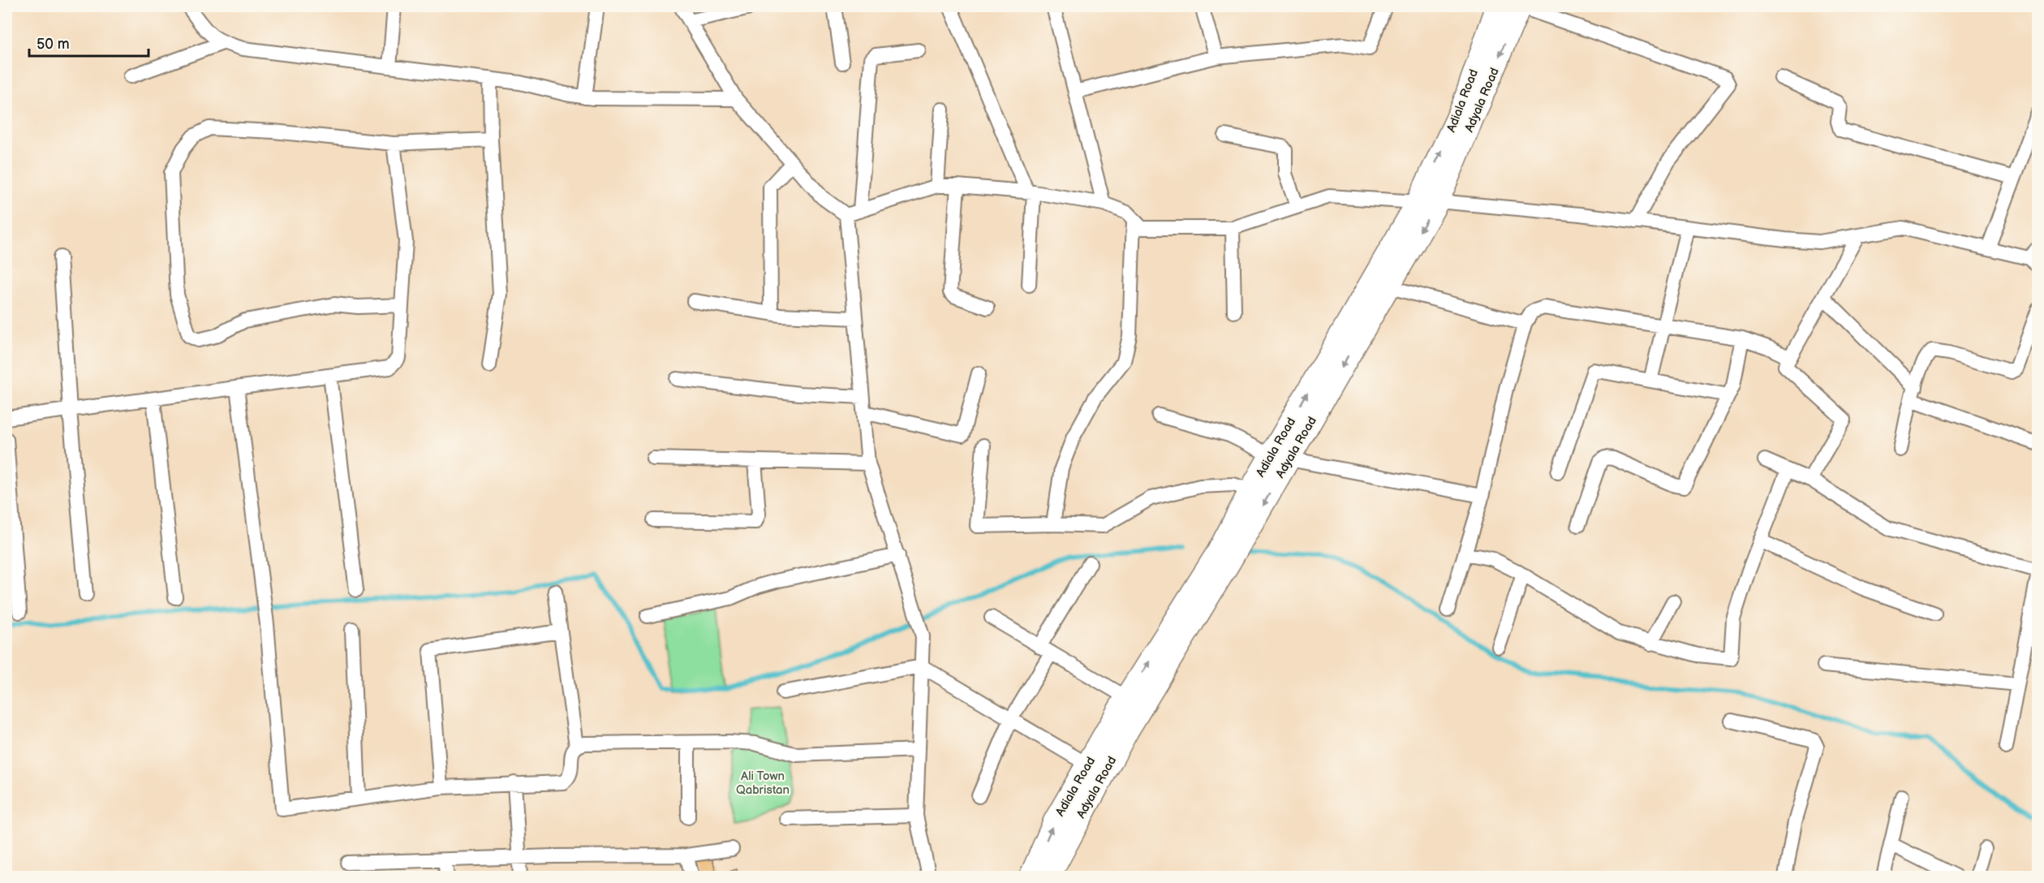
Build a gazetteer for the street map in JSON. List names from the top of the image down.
{
  "streets": {
    "main road": ["Adyala Road", "Adiala Road"]
  },
  "crossings": [
    ["Adyala Road", "Adiala Road"]
  ],
  "one_way": ["Adyala Road", "Adiala Road"],
  "parks": ["Ali Town Qabristan"],
  "scale_bar": "50 m"
}
